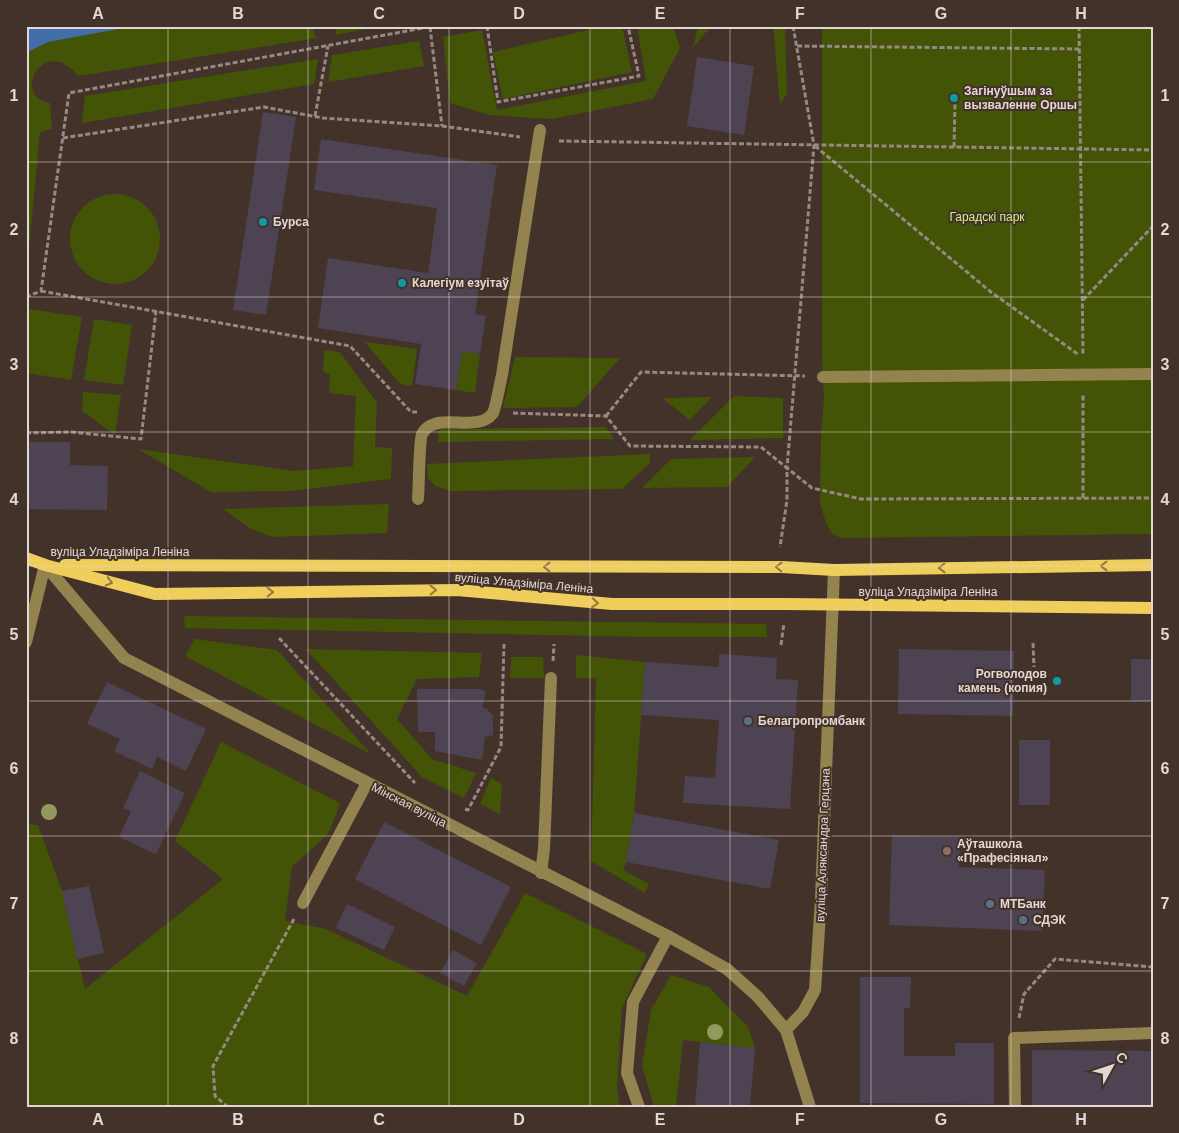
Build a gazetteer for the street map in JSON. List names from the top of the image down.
{
  "streets": {
    "main road": ["вуліца Уладзіміра Леніна"],
    "street": ["Мінская вуліца", "вуліца Аляксандра Герцэна"]
  },
  "crossings": [
    ["вуліца Уладзіміра Леніна", "Мінская вуліца"],
    ["вуліца Уладзіміра Леніна", "вуліца Аляксандра Герцэна"],
    ["Мінская вуліца", "вуліца Аляксандра Герцэна"]
  ],
  "parks": ["Гарадскі парк"],
  "places": [
    "Загінуўшым за вызваленне Оршы",
    "Бурса",
    "Калегіум езуітаў",
    "Рогволодов камень (копия)",
    "Белагропромбанк",
    "Аўташкола «Прафесіянал»",
    "МТБанк",
    "СДЭК"
  ],
  "north": "top right",
  "grid": {
    "columns": [
      "A",
      "B",
      "C",
      "D",
      "E",
      "F",
      "G",
      "H"
    ],
    "rows": [
      "1",
      "2",
      "3",
      "4",
      "5",
      "6",
      "7",
      "8"
    ]
  }
}
